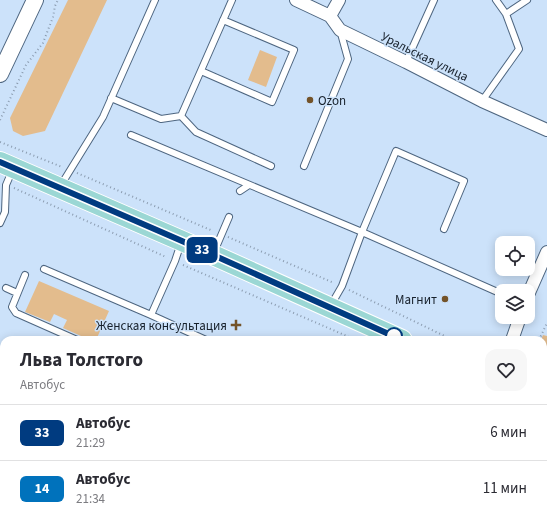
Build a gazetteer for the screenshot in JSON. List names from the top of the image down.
{
  "streets": {
    "street": ["Уральская улица"]
  },
  "places": {
    "other": ["Ozon", "Магнит"],
    "health": ["Женская консультация"]
  },
  "lines": ["bus line 33"],
  "page": {
    "on_map": "33",
    "heading": ["Льва Толстого", "Автобус"],
    "list": [
      {
        "mark": "33",
        "name": "Автобус",
        "note": "21:29",
        "value": "6 мин"
      },
      {
        "mark": "14",
        "name": "Автобус",
        "note": "21:34",
        "value": "11 мин"
      }
    ]
  }
}
